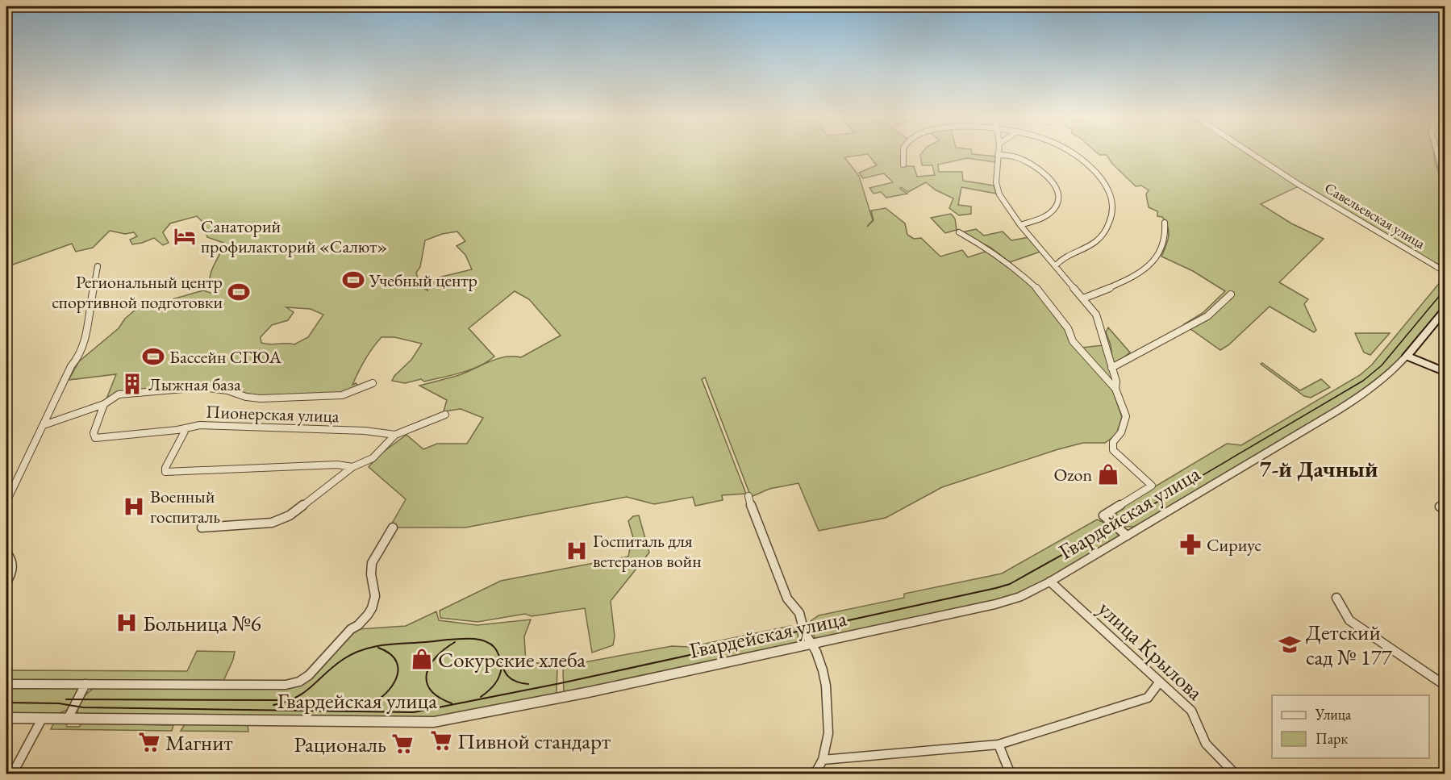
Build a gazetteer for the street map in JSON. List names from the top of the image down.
{
  "streets": {
    "main road": ["Гвардейская улица"],
    "street": ["Савельевская улица", "Пионерская улица", "улица Крылова"]
  },
  "crossings": [
    ["Гвардейская улица", "улица Крылова"]
  ],
  "districts": ["7-й Дачный"],
  "places": {
    "hotel": ["Санаторий профилакторий «Салют»"],
    "sports": ["Учебный центр", "Региональный центр спортивной подготовки", "Бассейн СГЮА"],
    "building": ["Лыжная база"],
    "shop": ["Ozon", "Сокурские хлеба"],
    "hospital": ["Военный госпиталь", "Госпиталь для ветеранов войн", "Больница №6"],
    "pharmacy": ["Сириус"],
    "school or university": ["Детский сад № 177"],
    "supermarket": ["Пивной стандарт", "Магнит", "Рациональ"]
  },
  "legend": ["Улица", "Парк"]
}
